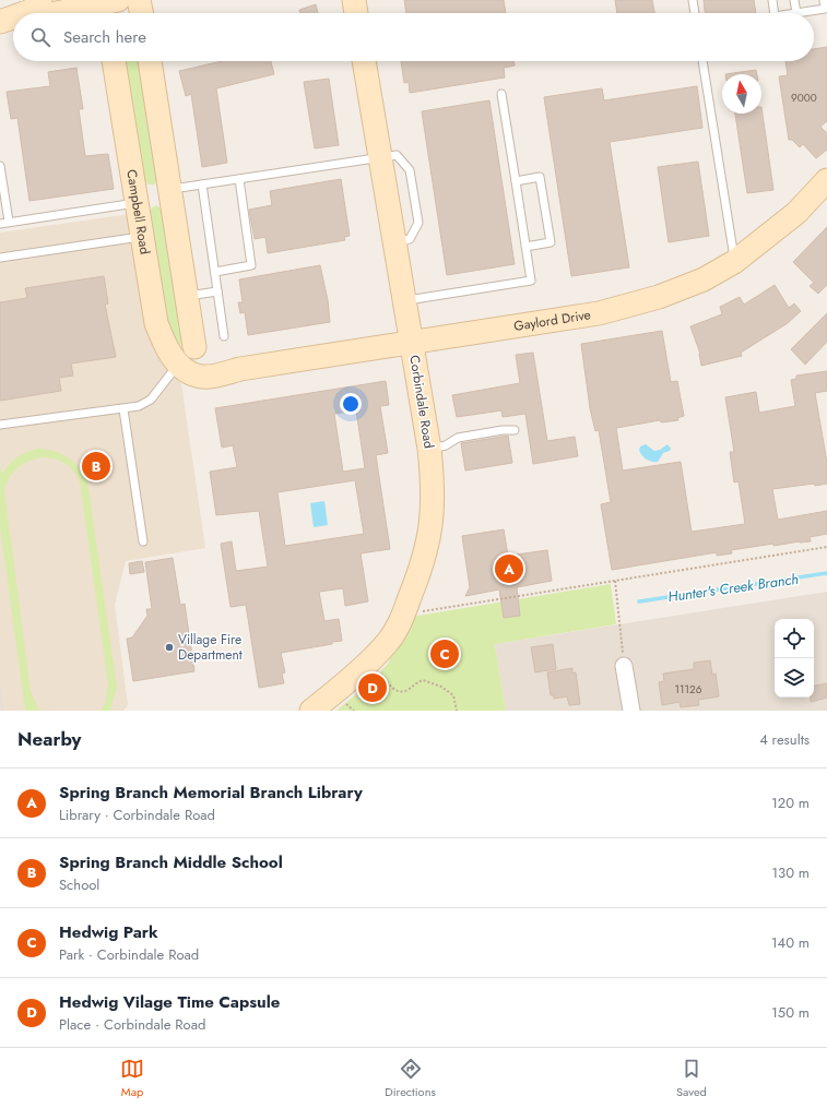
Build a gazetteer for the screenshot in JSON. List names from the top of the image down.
{
  "streets": {
    "street": ["Campbell Road", "Gaylord Drive", "Corbindale Road"]
  },
  "crossings": [
    ["Campbell Road", "Gaylord Drive"],
    ["Gaylord Drive", "Corbindale Road"]
  ],
  "water": ["Hunter's Creek Branch"],
  "places": ["Village Fire Department"],
  "house_numbers": ["9000", "11126"],
  "north": "top",
  "page": {
    "search": "Search here",
    "pins": [
      "B",
      "A",
      "C",
      "D"
    ],
    "heading": ["Nearby", "4 results"],
    "list": [
      {
        "mark": "A",
        "name": "Spring Branch Memorial Branch Library",
        "note": "Library · Corbindale Road",
        "value": "120 m"
      },
      {
        "mark": "B",
        "name": "Spring Branch Middle School",
        "note": "School",
        "value": "130 m"
      },
      {
        "mark": "C",
        "name": "Hedwig Park",
        "note": "Park · Corbindale Road",
        "value": "140 m"
      },
      {
        "mark": "D",
        "name": "Hedwig Vilage Time Capsule",
        "note": "Place · Corbindale Road",
        "value": "150 m"
      }
    ],
    "nav": ["Map", "Directions", "Saved"]
  }
}
